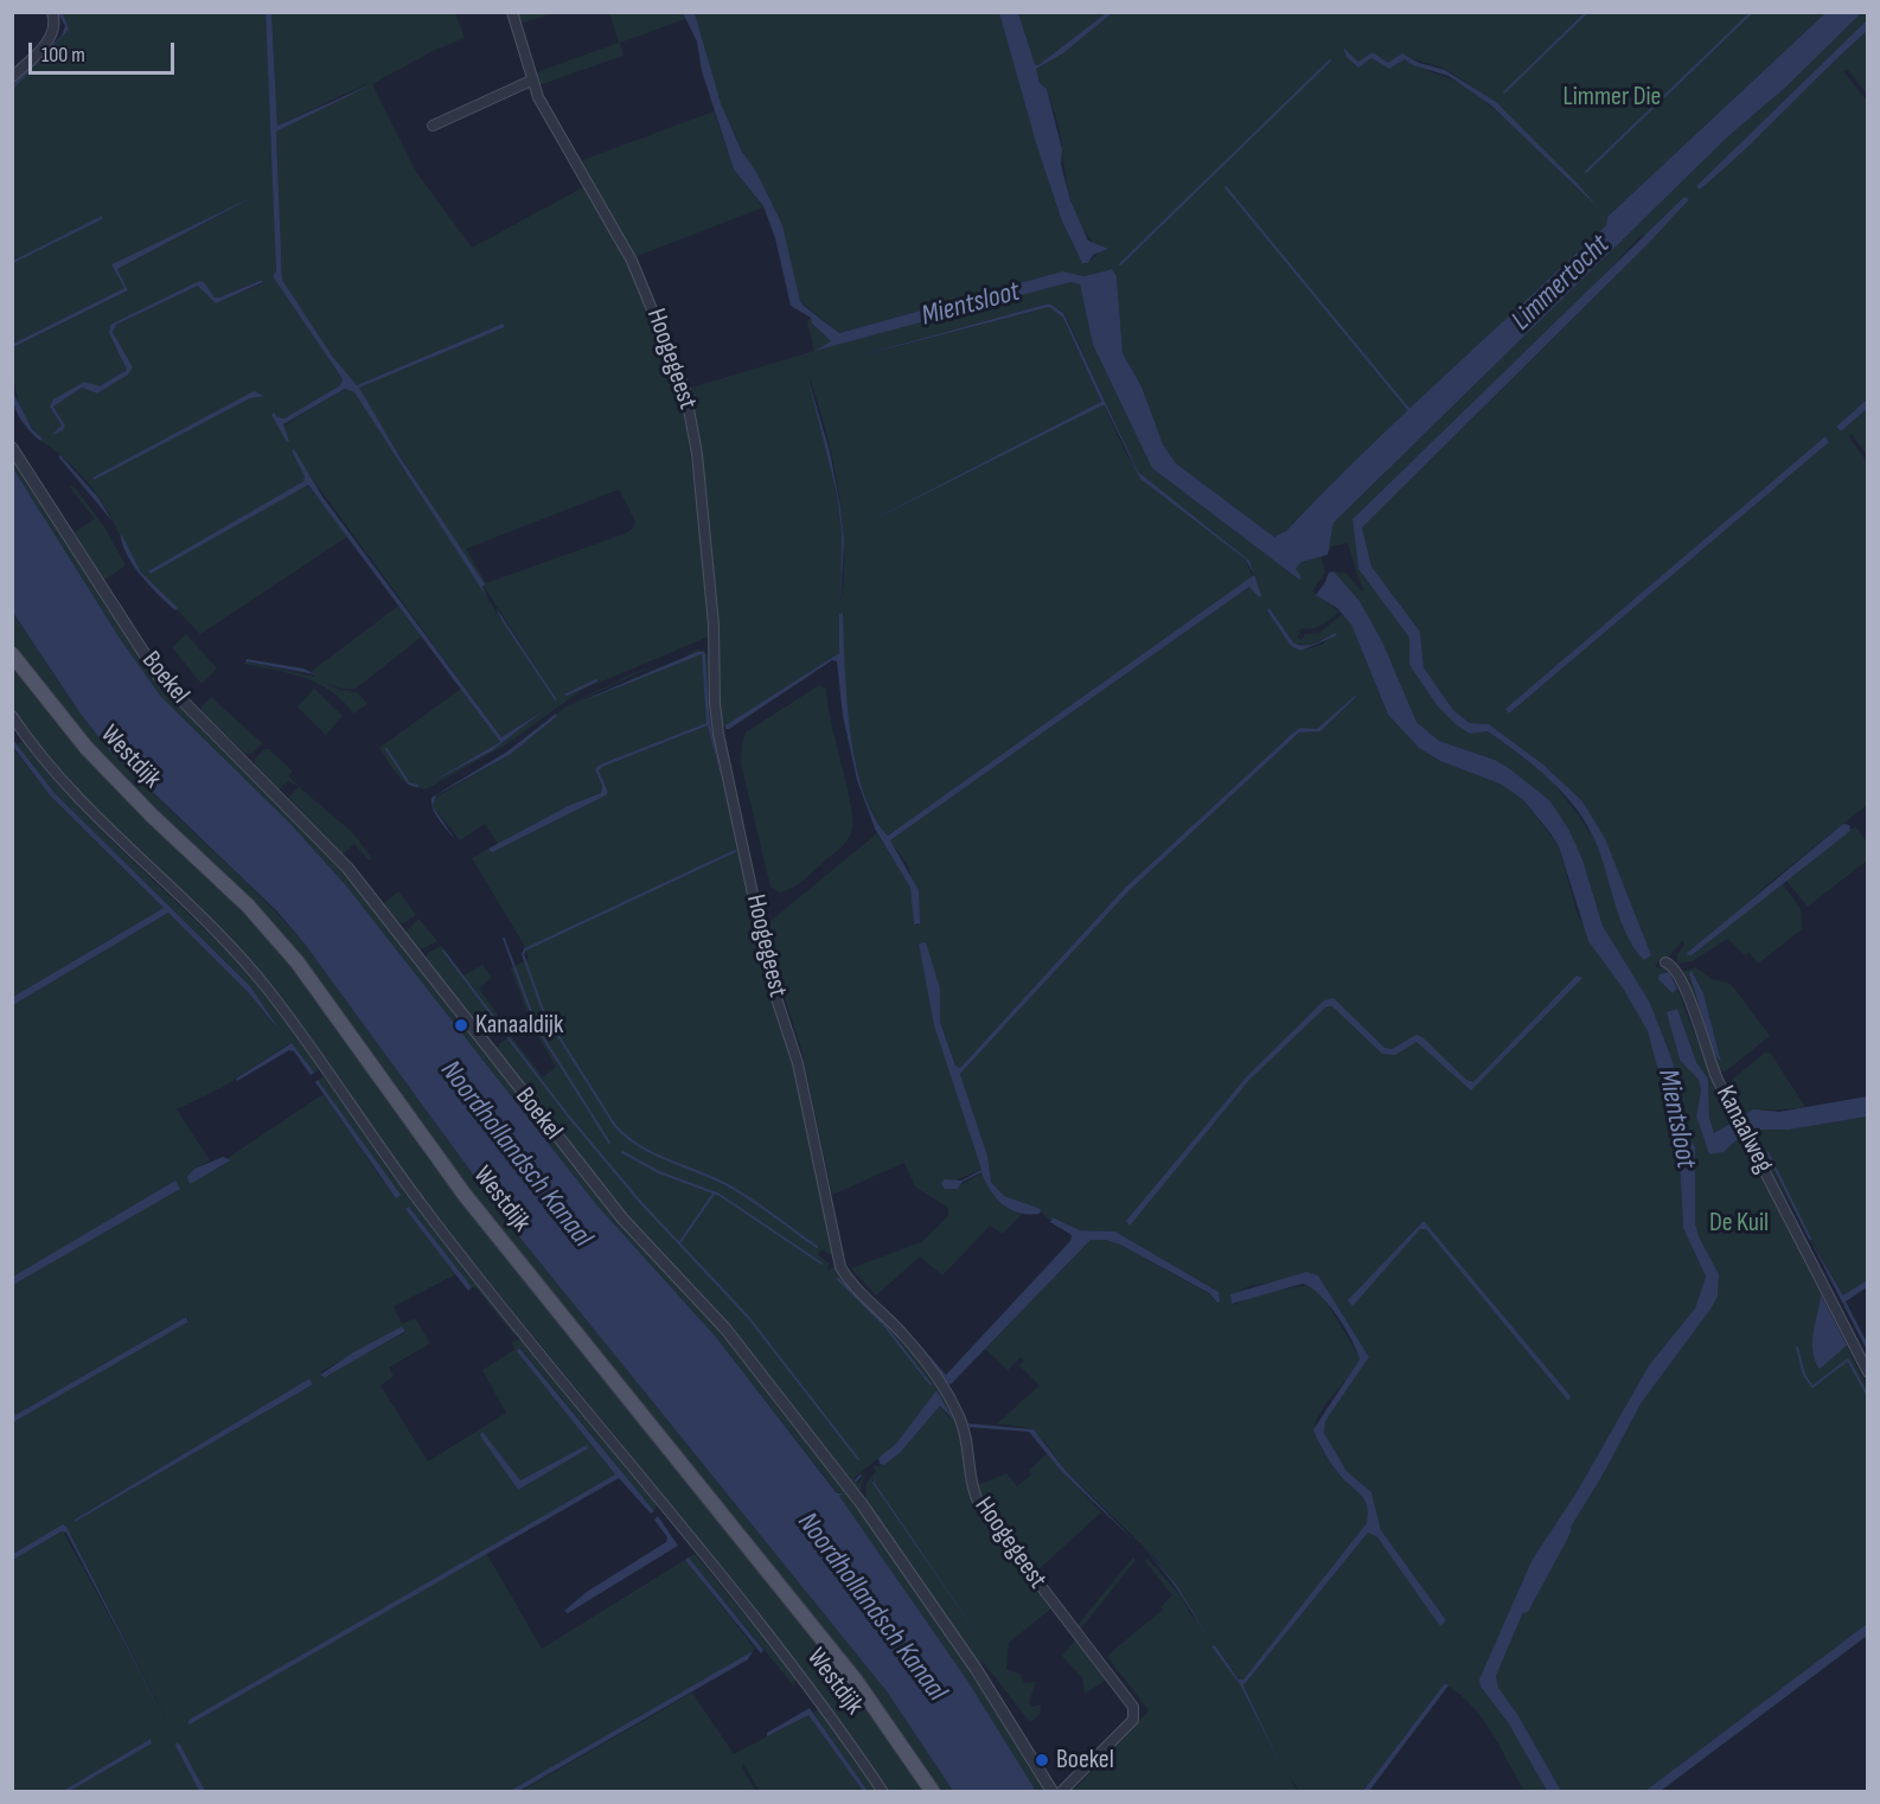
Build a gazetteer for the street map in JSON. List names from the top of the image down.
{
  "streets": {
    "main road": ["Westdijk"],
    "street": ["Hoogegeest", "Boekel", "Kanaalweg"]
  },
  "water": ["Limmertocht", "Mientsloot", "Noordhollandsch Kanaal"],
  "parks": ["Limmer Die", "De Kuil"],
  "places": ["Kanaaldijk", "Boekel"],
  "scale_bar": "100 m"
}
